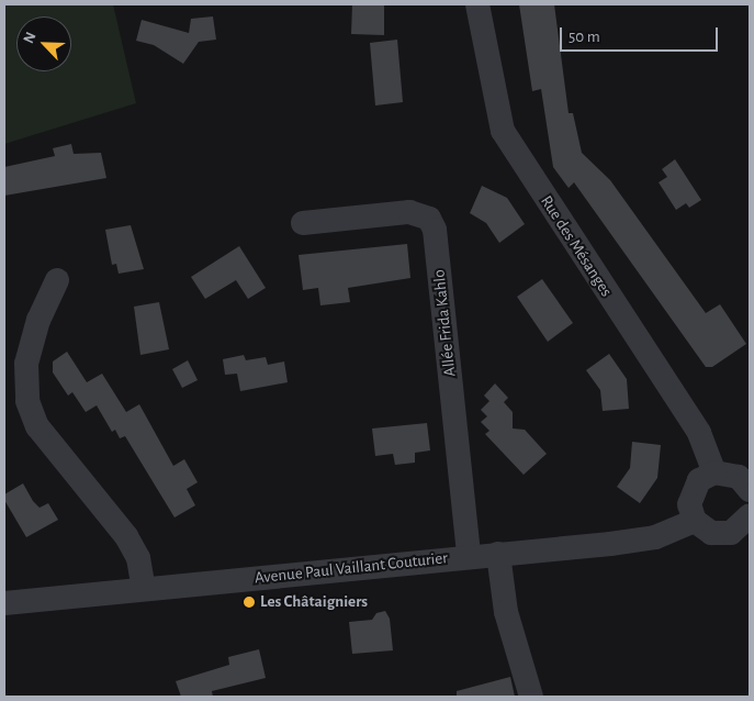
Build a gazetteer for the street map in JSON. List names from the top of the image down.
{
  "streets": {
    "street": ["Rue des Mésanges", "Allée Frida Kahlo", "Avenue Paul Vaillant Couturier"]
  },
  "crossings": [
    ["Allée Frida Kahlo", "Avenue Paul Vaillant Couturier"]
  ],
  "places": ["Les Châtaigniers"],
  "scale_bar": "50 m",
  "north": "top left"
}
